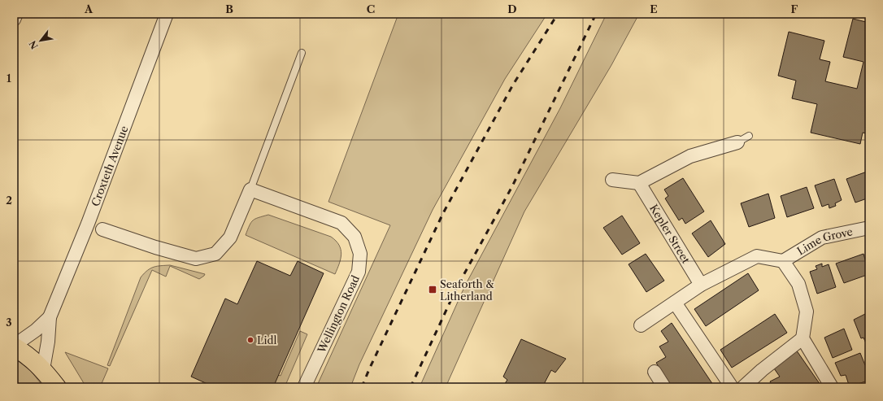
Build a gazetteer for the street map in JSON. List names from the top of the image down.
{
  "streets": {
    "street": [
      "Croxteth Avenue",
      "Kepler Street",
      "Lime Grove",
      "Wellington Road"
    ]
  },
  "places": {
    "transit": ["Seaforth & Litherland"],
    "other": ["Lidl"]
  },
  "north": "bottom left",
  "grid": {
    "columns": [
      "A",
      "B",
      "C",
      "D",
      "E",
      "F"
    ],
    "rows": ["1", "2", "3"]
  }
}
